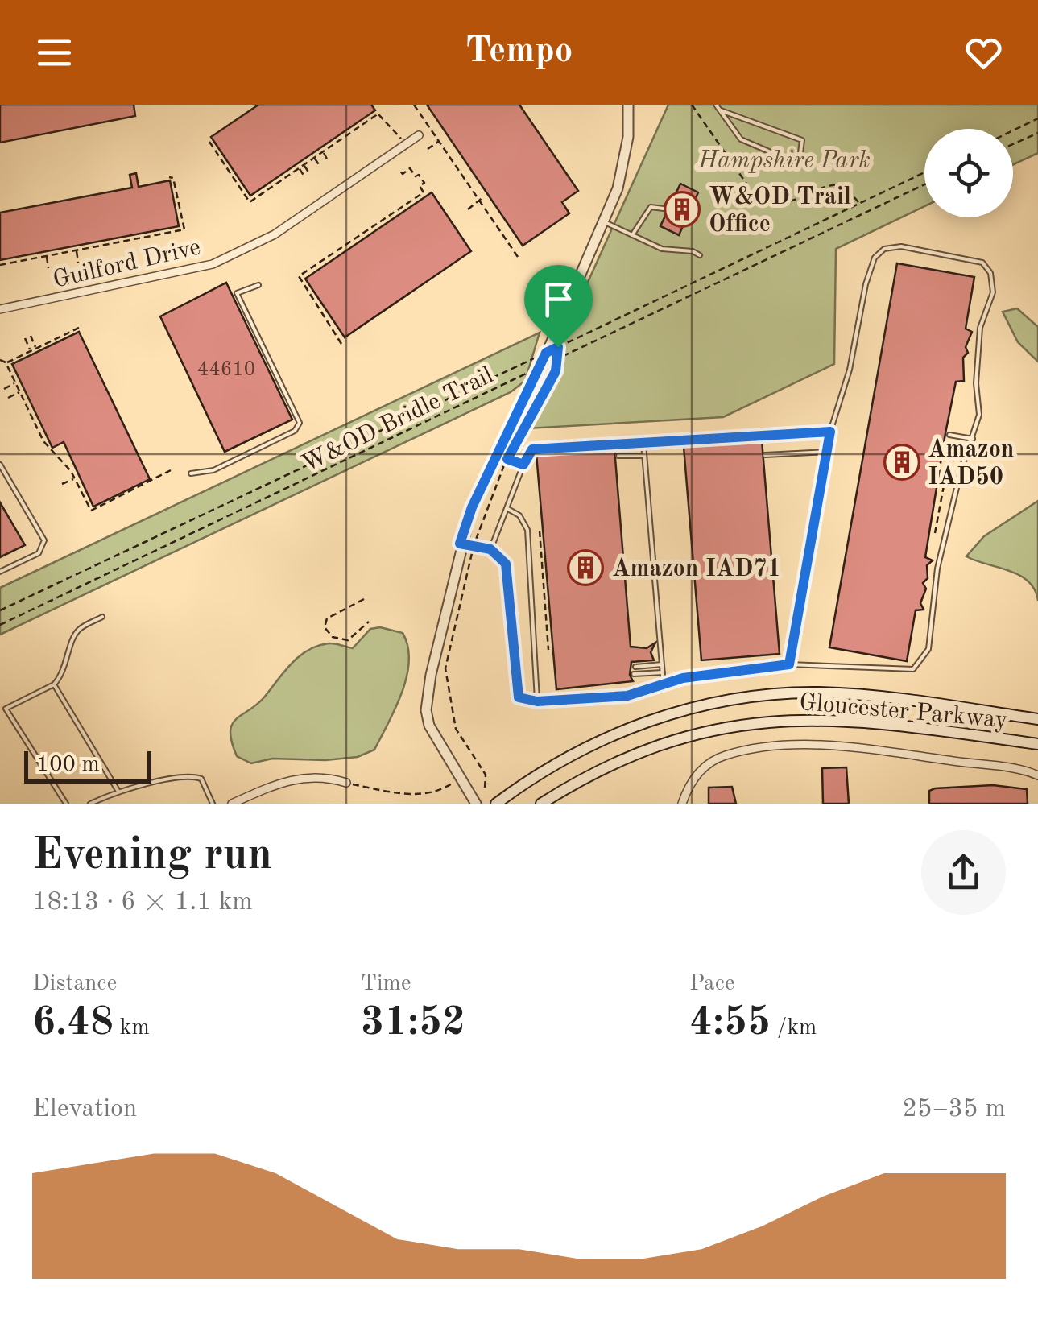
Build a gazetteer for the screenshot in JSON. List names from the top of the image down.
{
  "streets": {
    "main road": ["Gloucester Parkway"],
    "street": ["Guilford Drive"],
    "path": ["W&OD Bridle Trail"]
  },
  "parks": ["Hampshire Park"],
  "places": {
    "building": ["W&OD Trail Office", "Amazon IAD50", "Amazon IAD71"]
  },
  "house_numbers": ["44610"],
  "scale_bar": "100 m",
  "page": {
    "header": "Tempo",
    "scale": "100 m",
    "heading": ["Evening run", "18:13 · 6 × 1.1 km"],
    "stats": [
      ["Distance", "6.48 km"],
      ["Time", "31:52"],
      ["Pace", "4:55 /km"]
    ],
    "chart": ["Elevation", "25–35 m"]
  }
}
